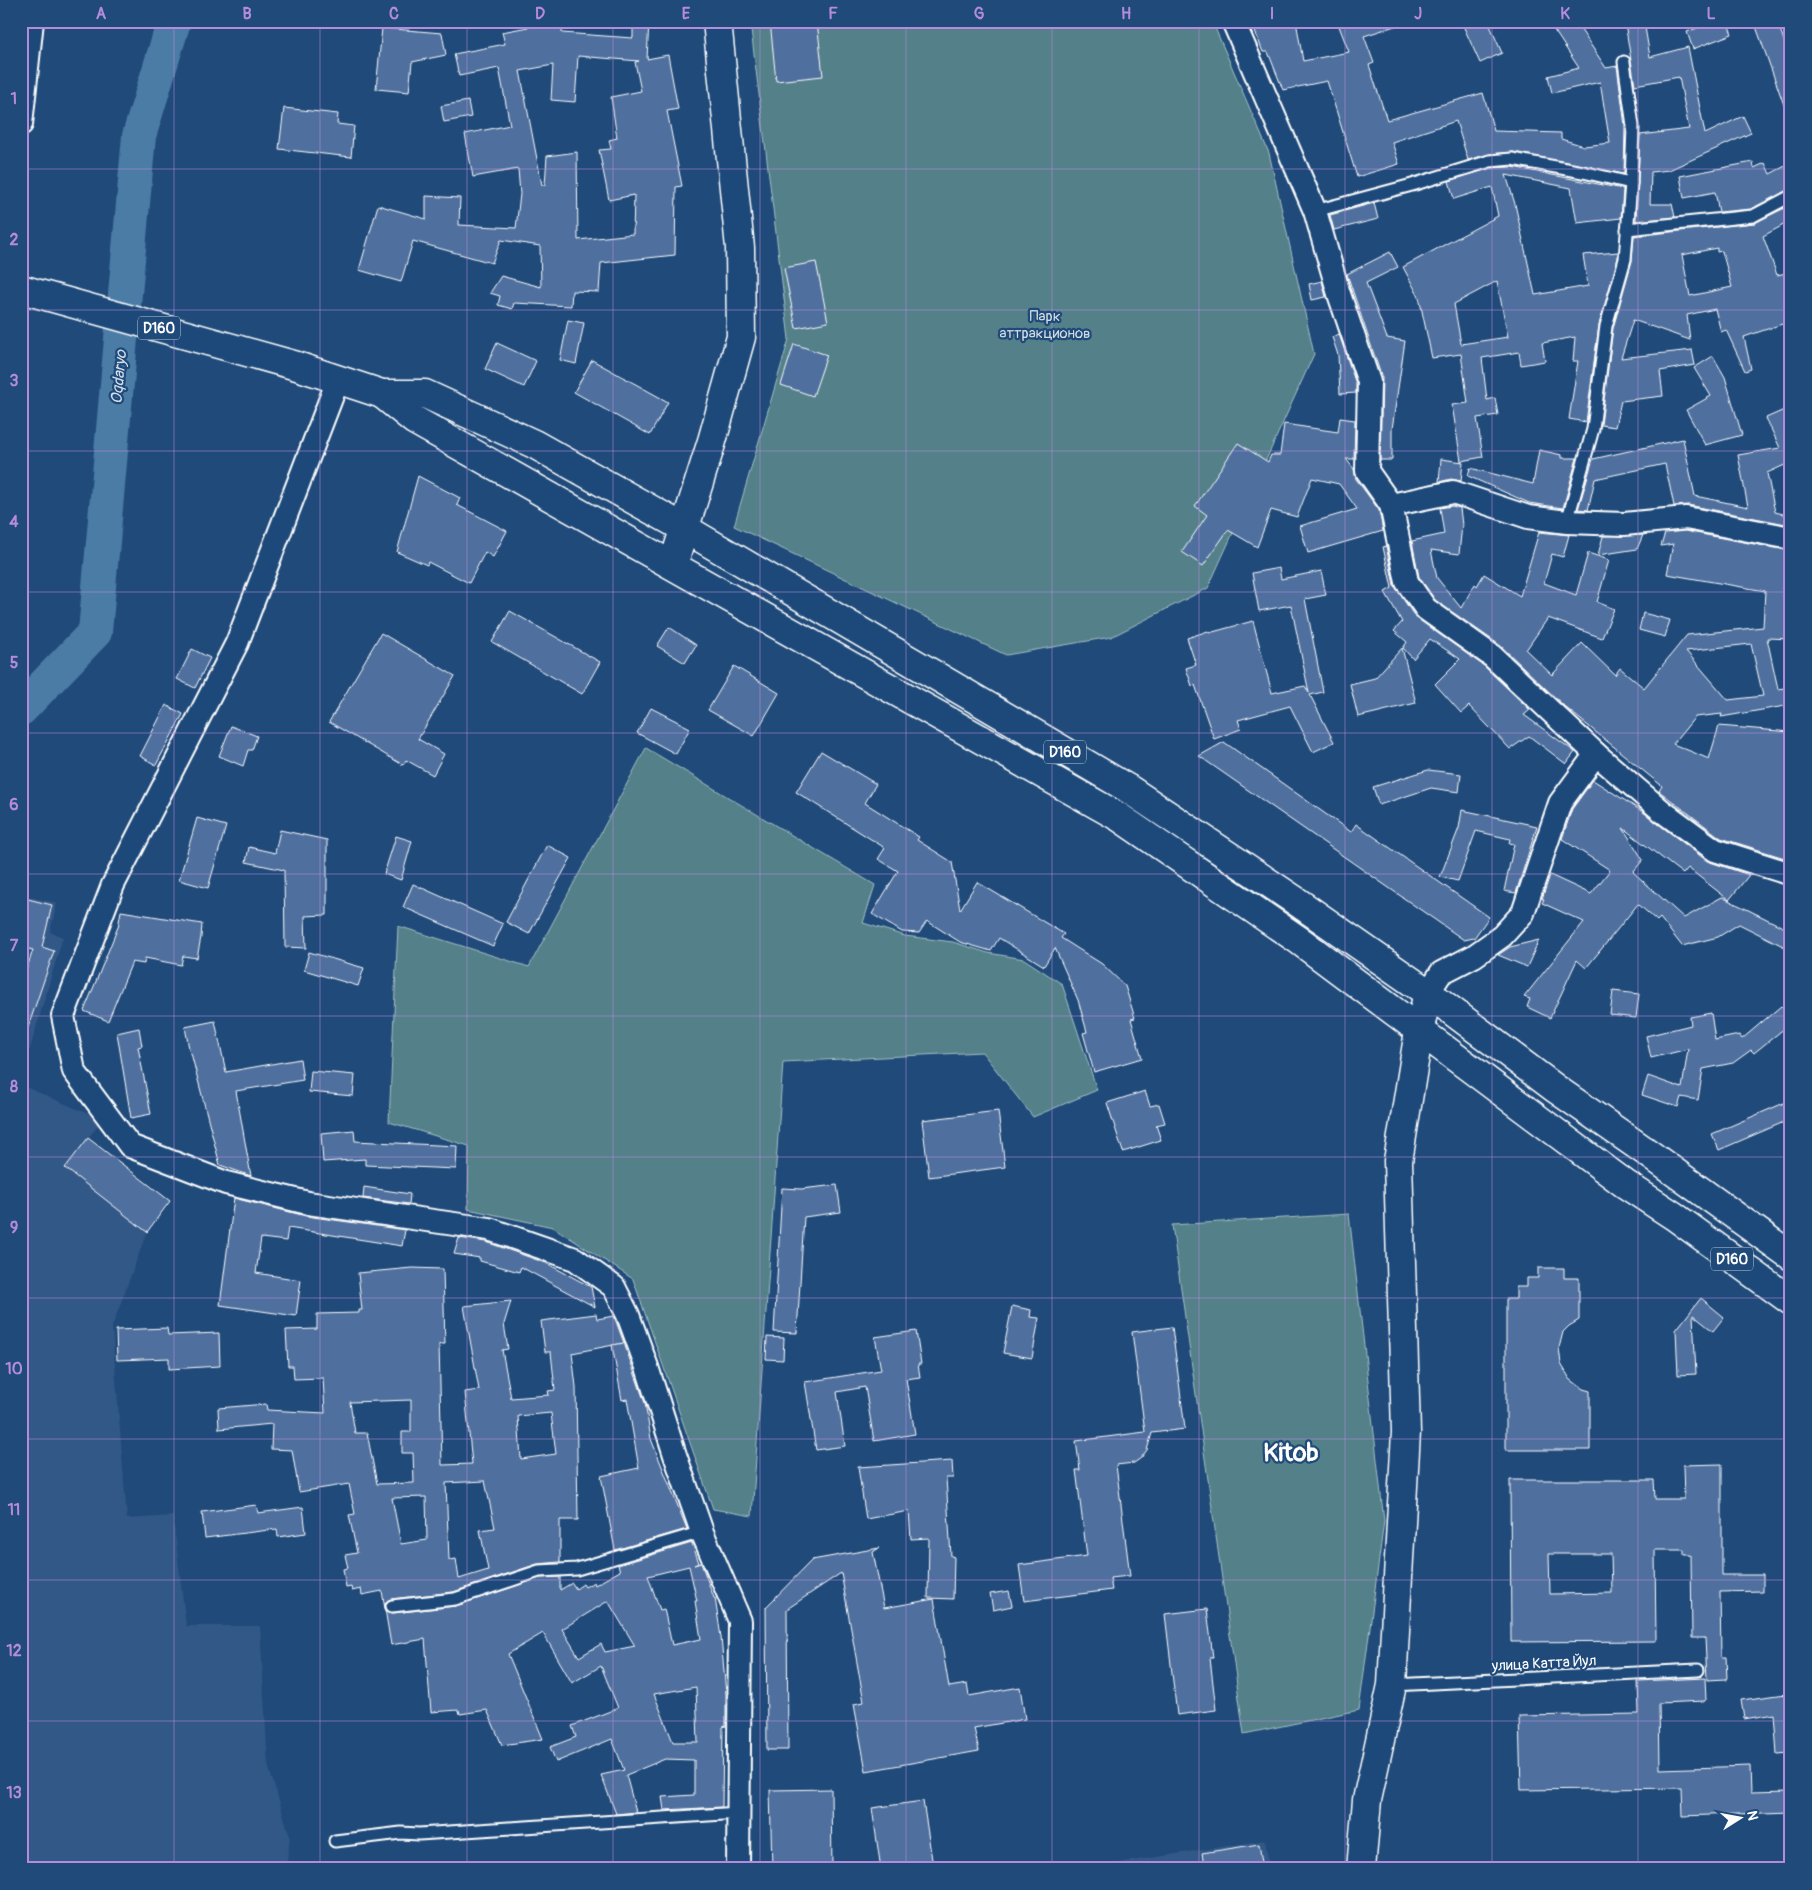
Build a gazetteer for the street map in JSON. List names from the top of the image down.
{
  "streets": {
    "main road": ["D160"],
    "lane": ["улица Катта Йул"]
  },
  "districts": ["Kitob"],
  "water": ["Oqdaryo"],
  "parks": ["Парк аттракционов"],
  "north": "right",
  "grid": {
    "columns": [
      "A",
      "B",
      "C",
      "D",
      "E",
      "F",
      "G",
      "H",
      "I",
      "J",
      "K",
      "L"
    ],
    "rows": [
      "1",
      "2",
      "3",
      "4",
      "5",
      "6",
      "7",
      "8",
      "9",
      "10",
      "11",
      "12",
      "13"
    ]
  }
}
